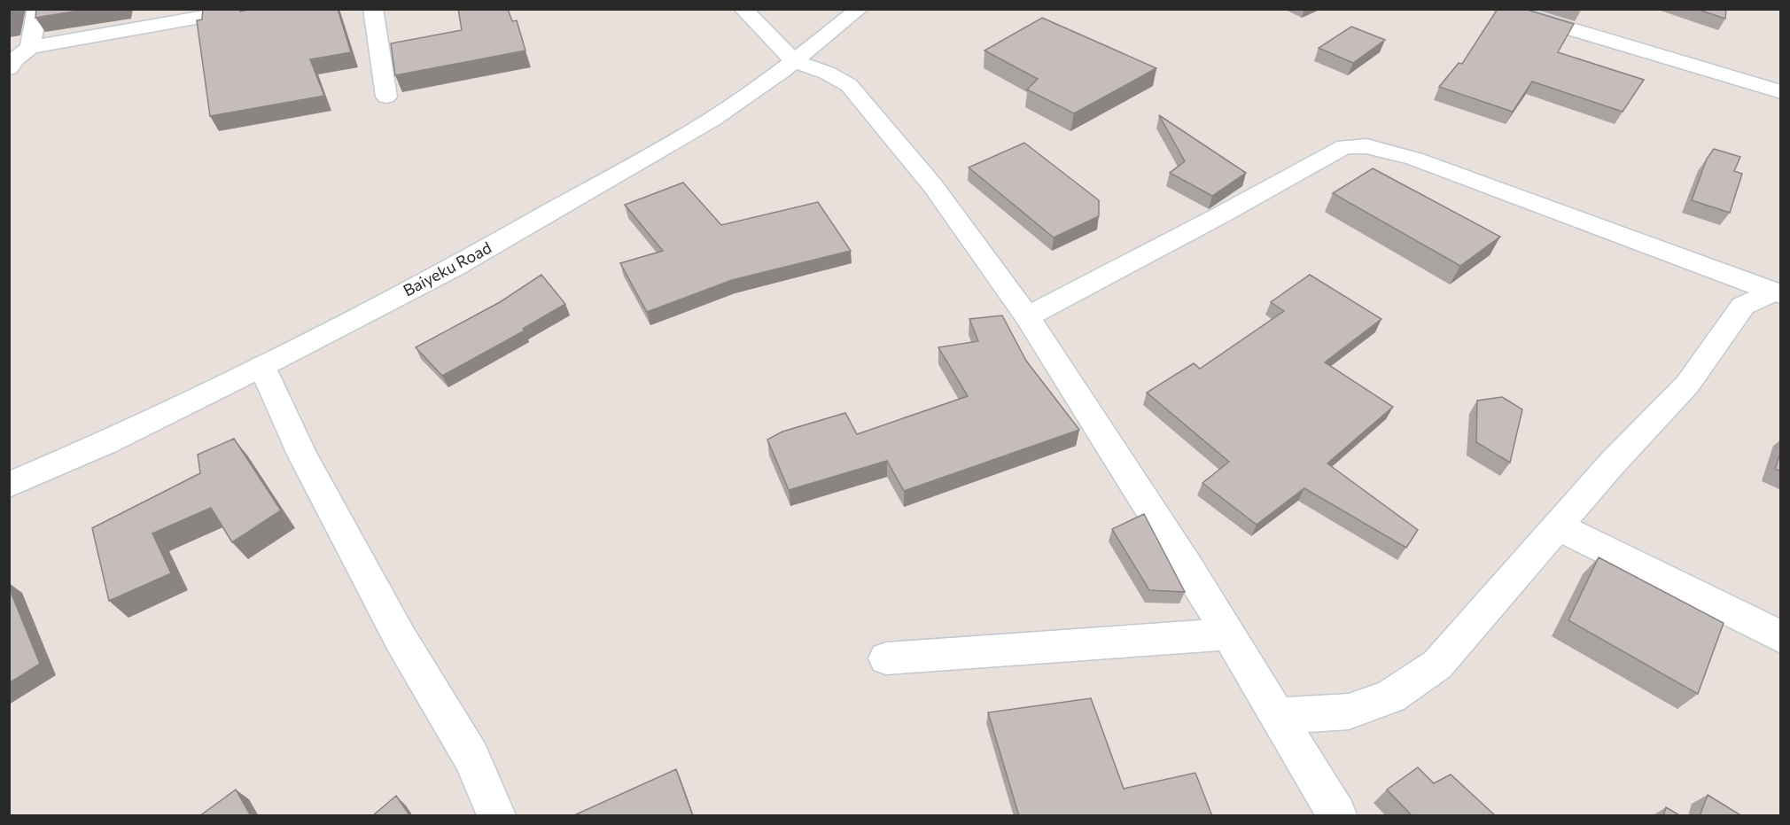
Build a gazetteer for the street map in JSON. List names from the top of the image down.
{
  "streets": {
    "street": ["Baiyeku Road"]
  }
}
